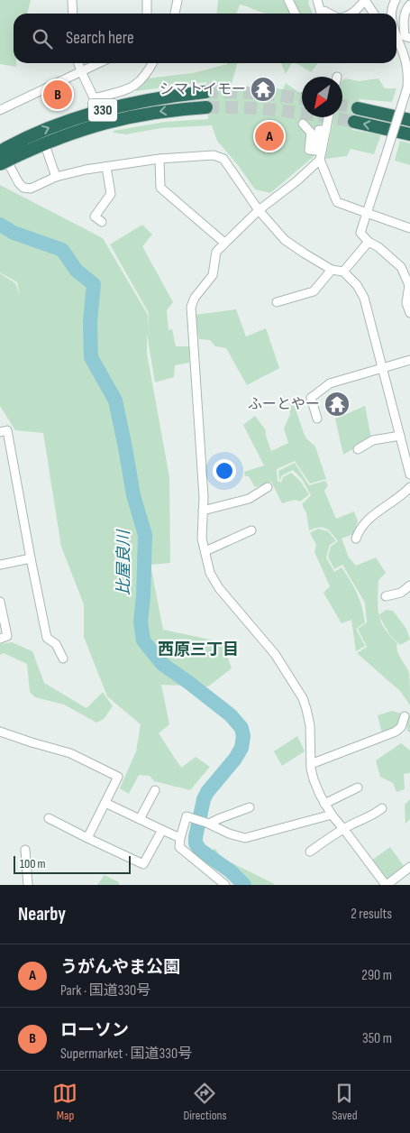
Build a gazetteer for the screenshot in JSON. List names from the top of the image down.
{
  "streets": {
    "highway": ["330"]
  },
  "districts": ["西原三丁目"],
  "water": ["比屋良川"],
  "places": {
    "temple": ["シマトイモー", "ふーとやー"]
  },
  "scale_bar": "100 m",
  "north": "bottom left",
  "page": {
    "search": "Search here",
    "pins": ["B", "A"],
    "scale": "100 m",
    "heading": ["Nearby", "2 results"],
    "list": [
      {
        "mark": "A",
        "name": "うがんやま公園",
        "note": "Park · 国道330号",
        "value": "290 m"
      },
      {
        "mark": "B",
        "name": "ローソン",
        "note": "Supermarket · 国道330号",
        "value": "350 m"
      }
    ],
    "nav": ["Map", "Directions", "Saved"]
  }
}
